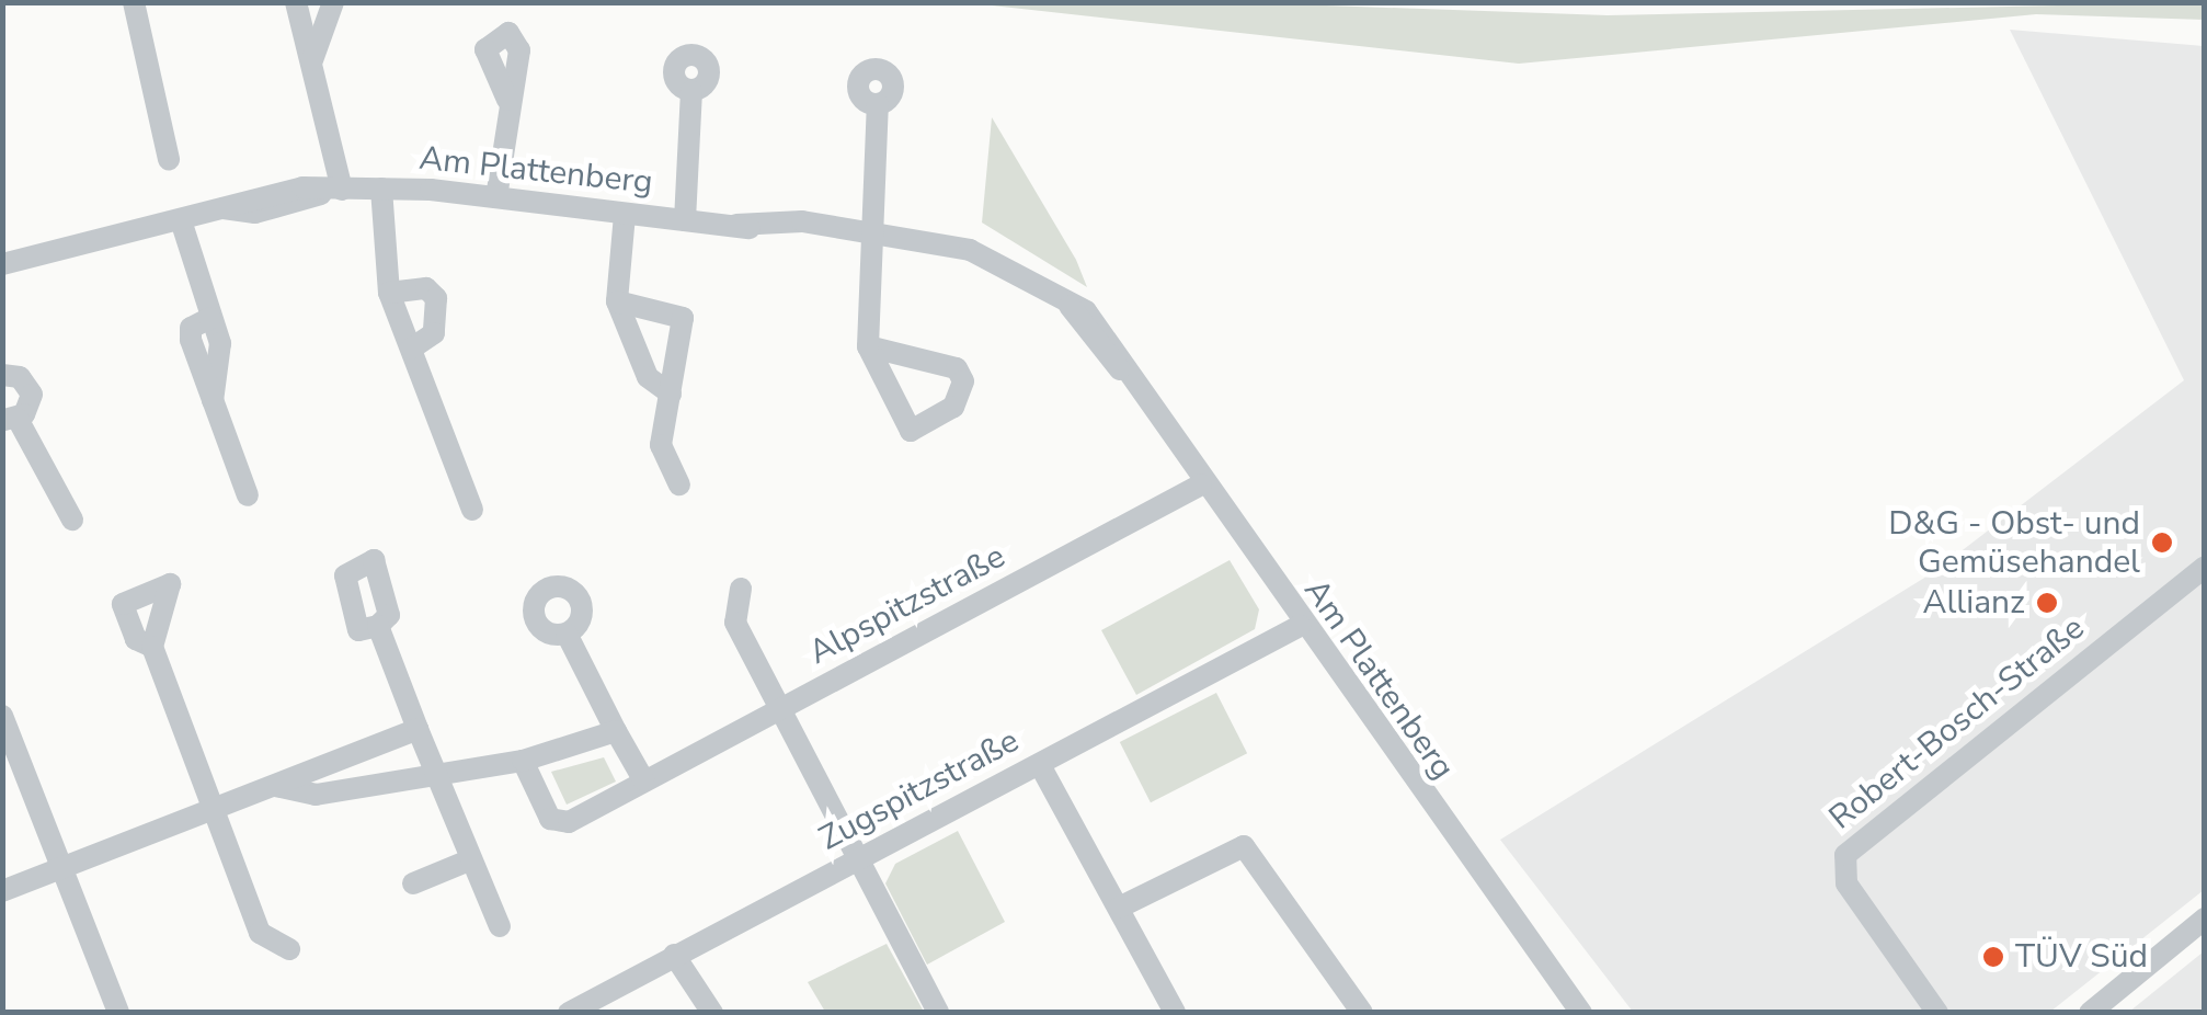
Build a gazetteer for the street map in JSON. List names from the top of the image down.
{
  "streets": {
    "street": [
      "Am Plattenberg",
      "Alpspitzstraße",
      "Robert-Bosch-Straße",
      "Zugspitzstraße"
    ]
  },
  "crossings": [
    ["Am Plattenberg", "Alpspitzstraße"],
    ["Am Plattenberg", "Zugspitzstraße"]
  ],
  "places": ["D&G - Obst- und Gemüsehandel", "Allianz", "TÜV Süd"]
}
